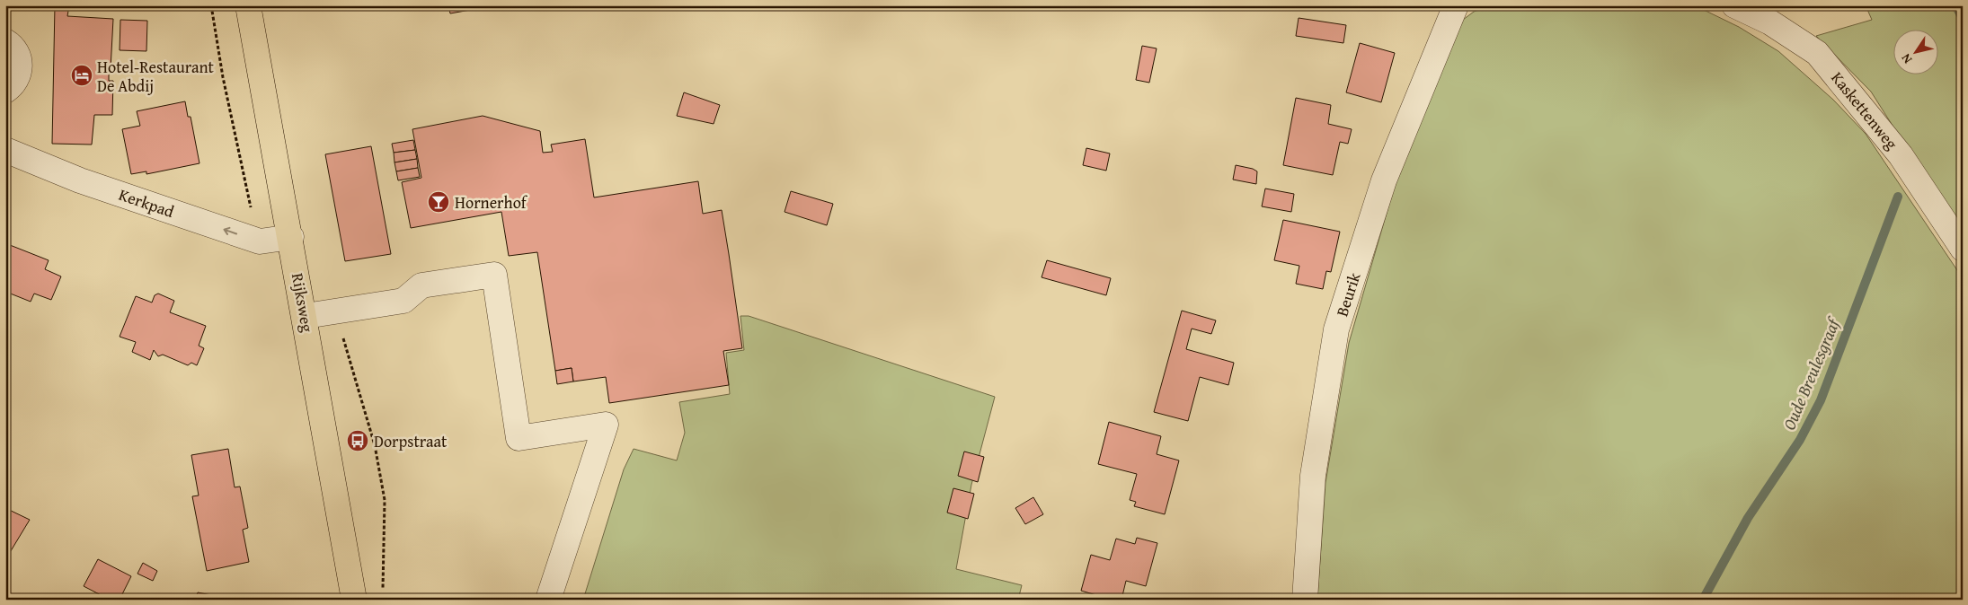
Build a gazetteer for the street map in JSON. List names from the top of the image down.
{
  "streets": {
    "main road": ["Rijksweg"],
    "street": ["Kaskettenweg", "Kerkpad", "Beurik"]
  },
  "crossings": [
    ["Kerkpad", "Rijksweg"]
  ],
  "one_way": ["Kerkpad"],
  "water": ["Oude Breulesgraaf"],
  "places": {
    "hotel": ["Hotel-Restaurant De Abdij"],
    "bar": ["Hornerhof"],
    "bus stop": ["Dorpstraat"]
  },
  "north": "bottom left"
}
